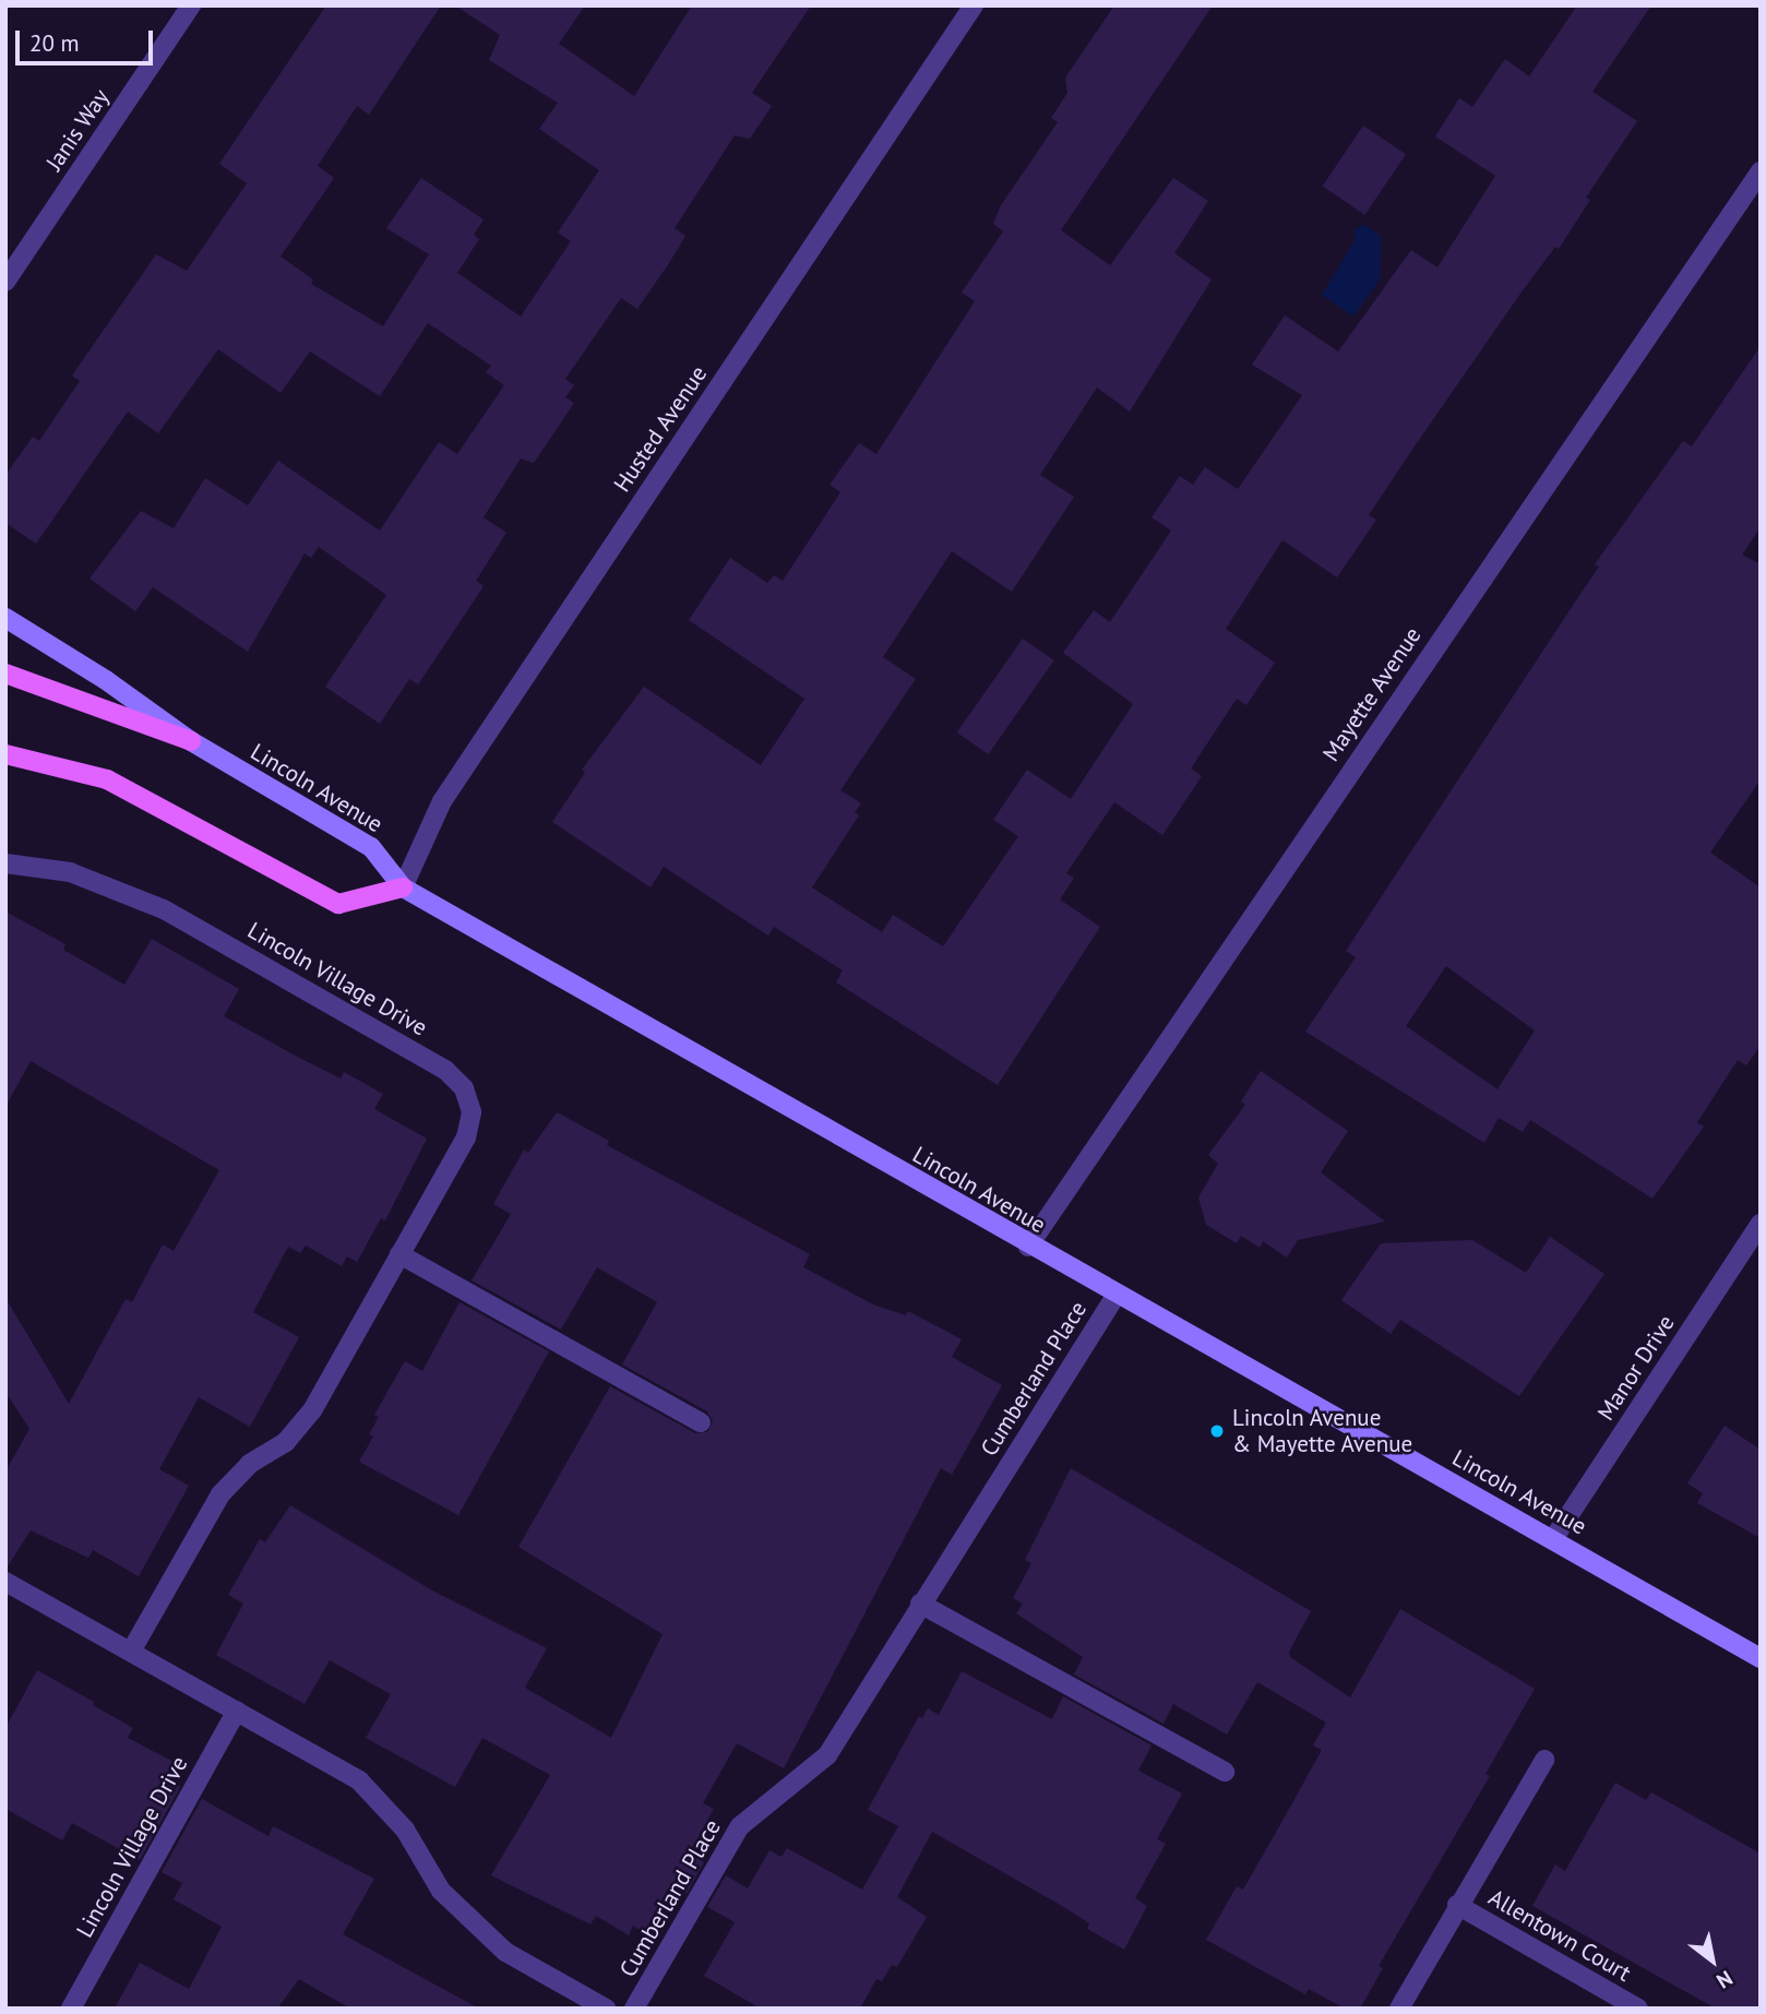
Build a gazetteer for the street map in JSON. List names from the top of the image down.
{
  "streets": {
    "main road": ["Lincoln Avenue"],
    "street": [
      "Janis Way",
      "Husted Avenue",
      "Mayette Avenue",
      "Lincoln Village Drive",
      "Manor Drive",
      "Cumberland Place",
      "Allentown Court"
    ]
  },
  "crossings": [
    ["Husted Avenue", "Lincoln Avenue"],
    ["Mayette Avenue", "Lincoln Avenue"],
    ["Lincoln Avenue", "Manor Drive"],
    ["Lincoln Avenue", "Cumberland Place"]
  ],
  "places": ["Lincoln Avenue & Mayette Avenue"],
  "scale_bar": "20 m",
  "north": "bottom right"
}
